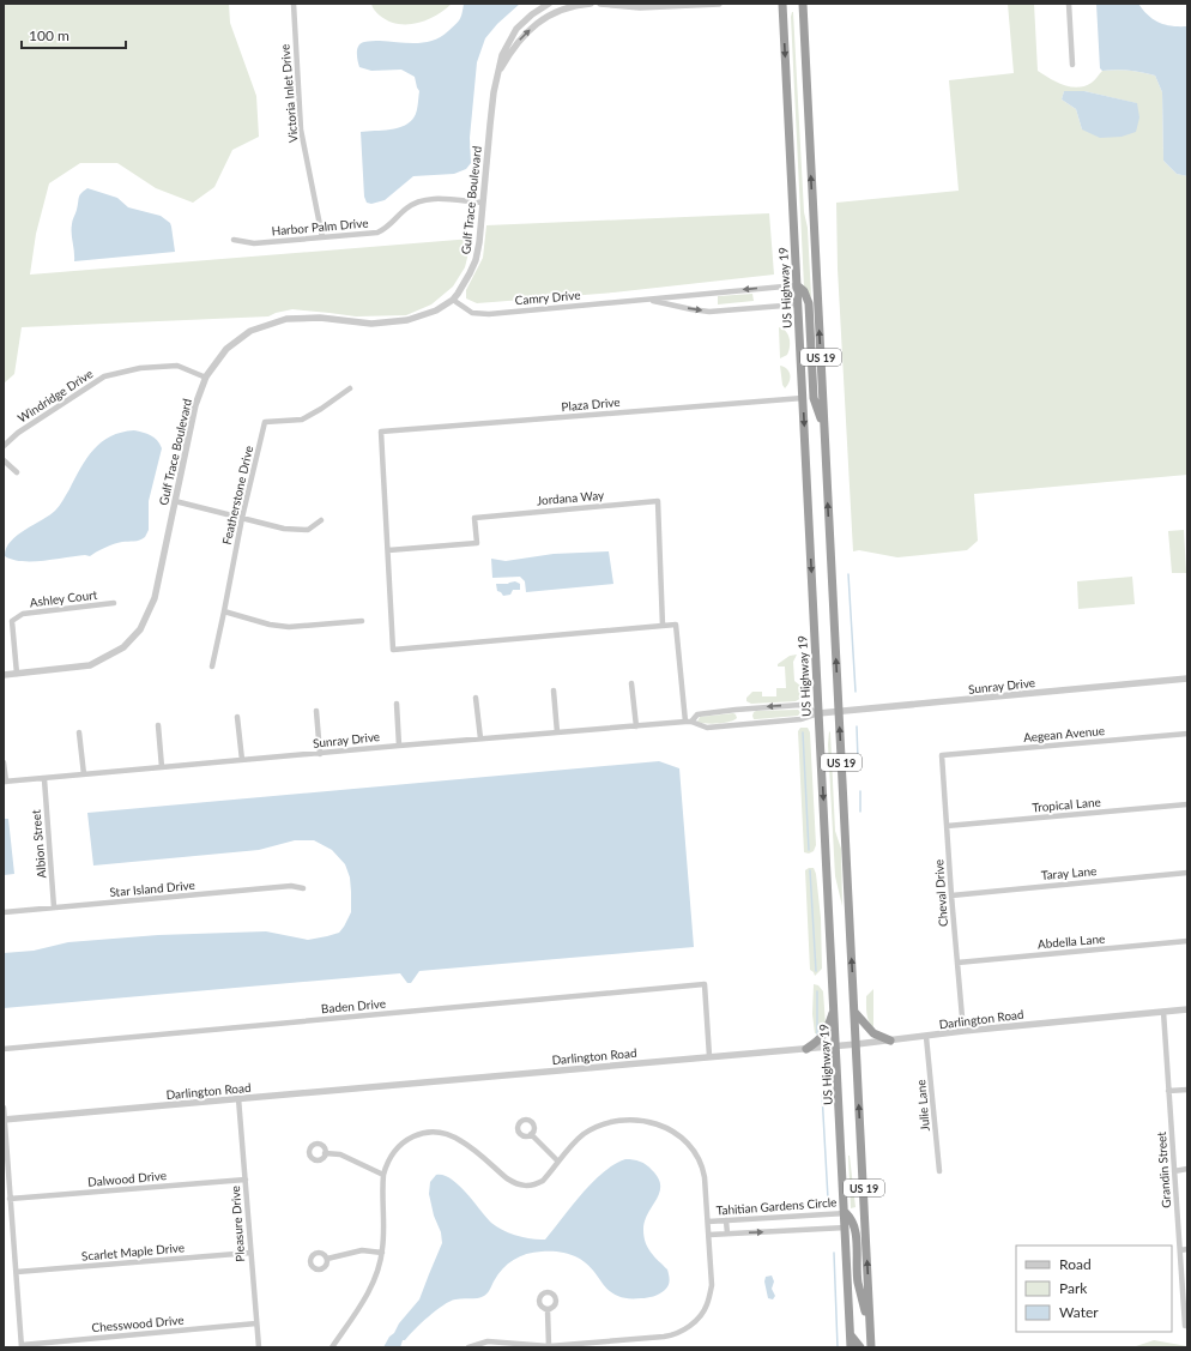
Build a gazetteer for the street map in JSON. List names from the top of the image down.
{
  "streets": {
    "highway": ["US Highway 19", "US 19"],
    "street": [
      "Victoria Inlet Drive",
      "Gulf Trace Boulevard",
      "Harbor Palm Drive",
      "Camry Drive",
      "Windridge Drive",
      "Plaza Drive",
      "Featherstone Drive",
      "Jordana Way",
      "Ashley Court",
      "Sunray Drive",
      "Aegean Avenue",
      "Tropical Lane",
      "Albion Street",
      "Taray Lane",
      "Star Island Drive",
      "Cheval Drive",
      "Abdella Lane",
      "Baden Drive",
      "Darlington Road",
      "Julie Lane",
      "Grandin Street",
      "Dalwood Drive",
      "Tahitian Gardens Circle",
      "Pleasure Drive",
      "Scarlet Maple Drive",
      "Chesswood Drive"
    ]
  },
  "crossings": [
    ["Victoria Inlet Drive", "Harbor Palm Drive"],
    ["Gulf Trace Boulevard", "Harbor Palm Drive"],
    ["Gulf Trace Boulevard", "Camry Drive"],
    ["Gulf Trace Boulevard", "Windridge Drive"],
    ["Gulf Trace Boulevard", "Ashley Court"],
    ["US Highway 19", "Camry Drive"],
    ["US Highway 19", "Plaza Drive"],
    ["US Highway 19", "Sunray Drive"],
    ["US Highway 19", "Darlington Road"],
    ["US Highway 19", "Tahitian Gardens Circle"],
    ["US 19", "Sunray Drive"],
    ["US 19", "Darlington Road"],
    ["Plaza Drive", "Jordana Way"],
    ["Sunray Drive", "Albion Street"],
    ["Aegean Avenue", "Cheval Drive"],
    ["Tropical Lane", "Cheval Drive"],
    ["Albion Street", "Star Island Drive"],
    ["Taray Lane", "Cheval Drive"],
    ["Cheval Drive", "Abdella Lane"],
    ["Cheval Drive", "Darlington Road"],
    ["Baden Drive", "Darlington Road"],
    ["Darlington Road", "Julie Lane"],
    ["Darlington Road", "Grandin Street"],
    ["Darlington Road", "Pleasure Drive"],
    ["Dalwood Drive", "Pleasure Drive"],
    ["Pleasure Drive", "Scarlet Maple Drive"],
    ["Pleasure Drive", "Chesswood Drive"]
  ],
  "legend": ["Road", "Park", "Water"],
  "scale_bar": "100 m"
}
